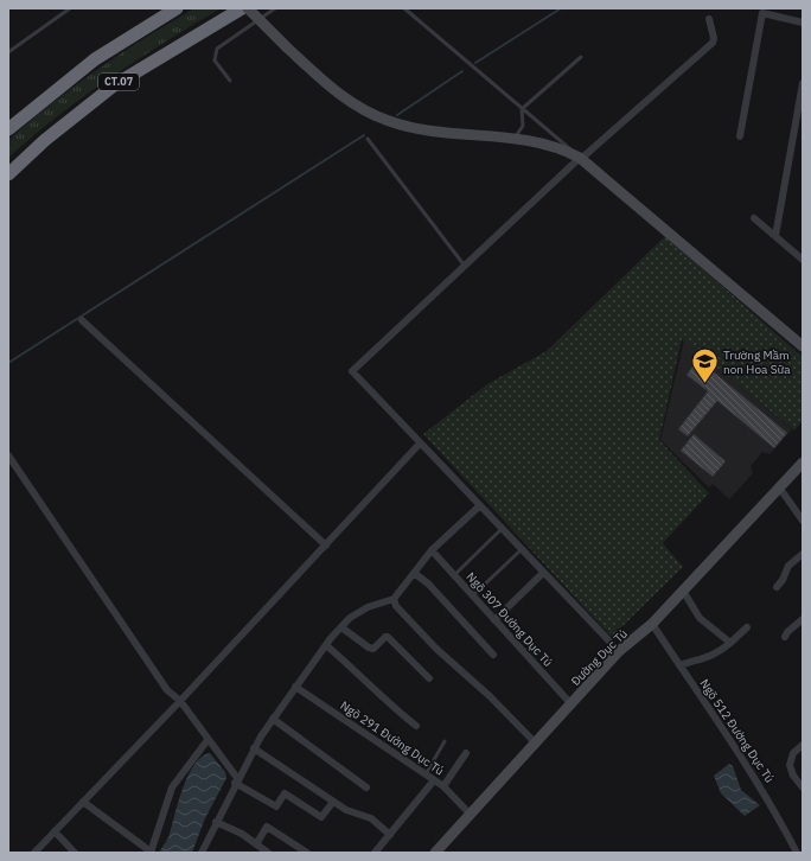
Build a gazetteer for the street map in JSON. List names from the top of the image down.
{
  "streets": {
    "highway": ["CT.07"],
    "street": [
      "Ngõ 307 Đường Dục Tú",
      "Đường Dục Tú",
      "Ngõ 512 Đường Dục Tú",
      "Ngõ 291 Đường Dục Tú"
    ]
  },
  "crossings": [
    ["Ngõ 307 Đường Dục Tú", "Đường Dục Tú"],
    ["Đường Dục Tú", "Ngõ 512 Đường Dục Tú"],
    ["Đường Dục Tú", "Ngõ 291 Đường Dục Tú"]
  ],
  "places": {
    "school or university": ["Trường Mầm non Hoa Sữa"]
  }
}
